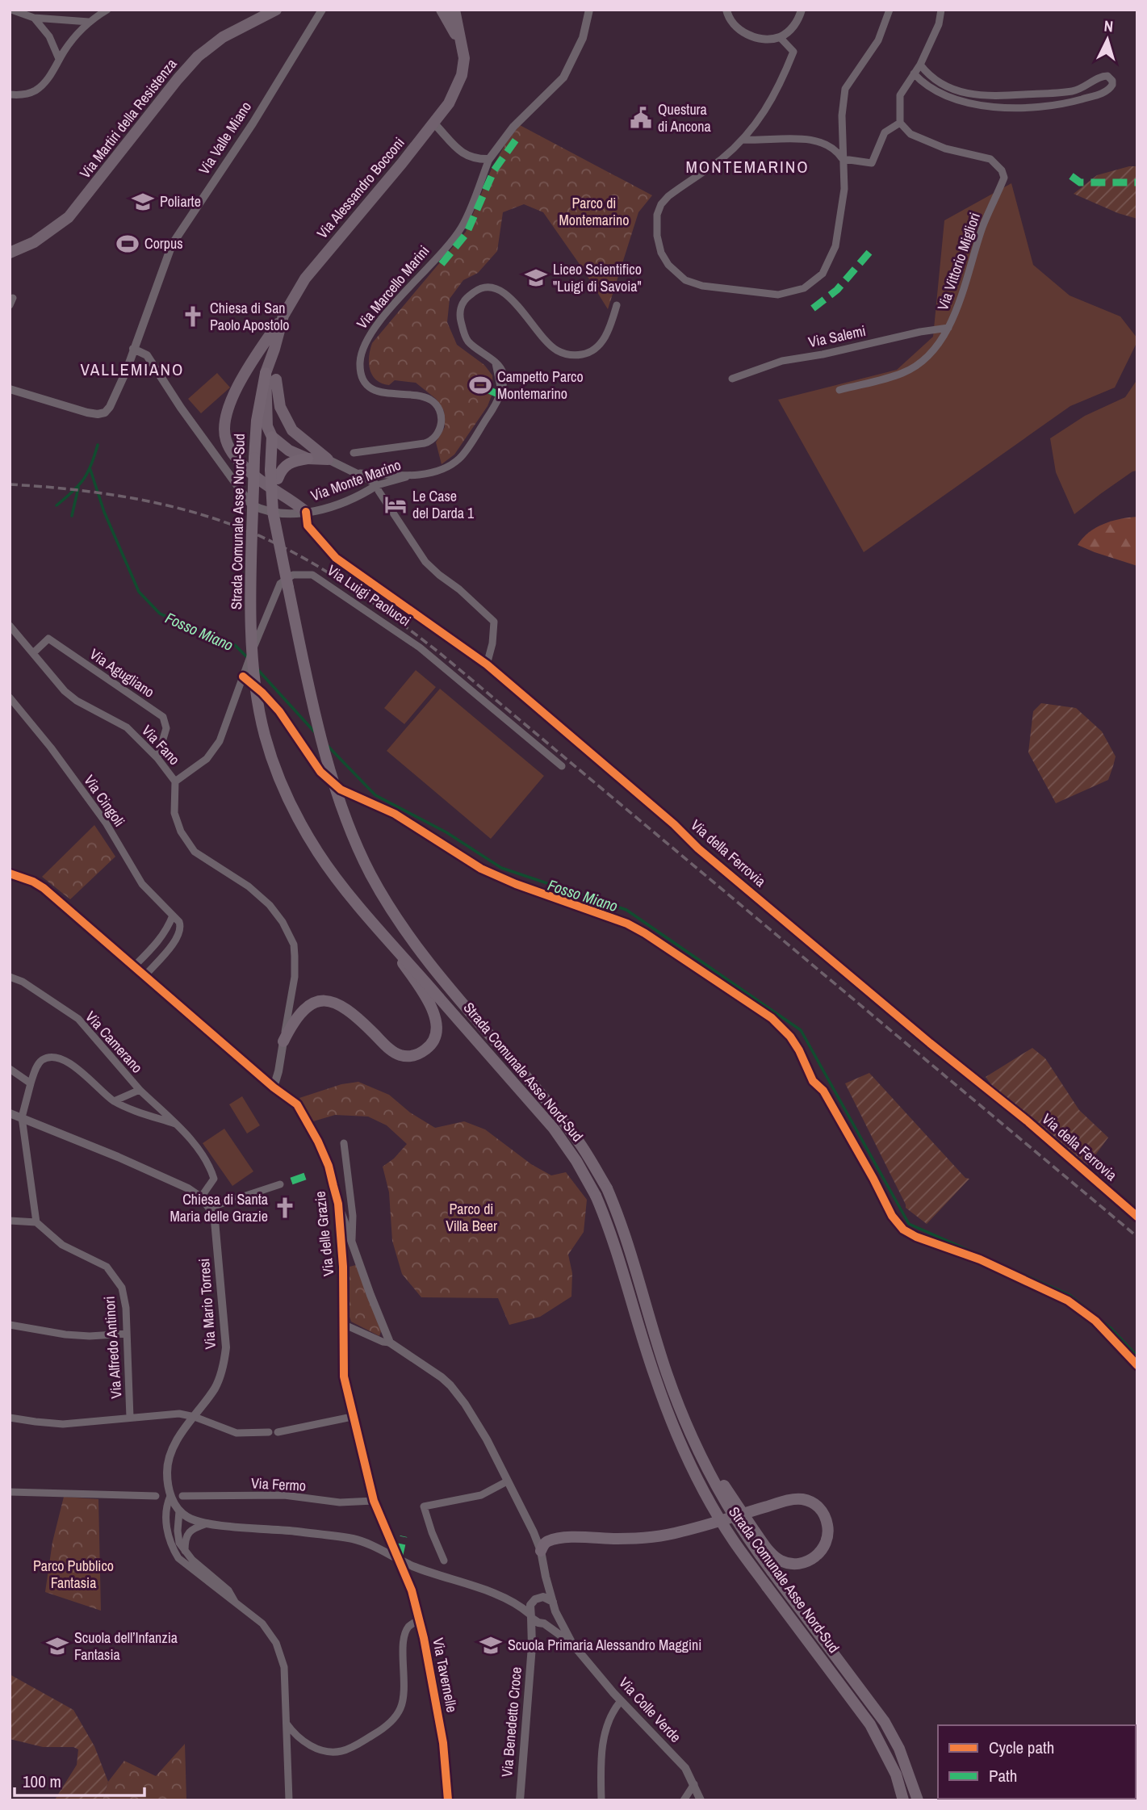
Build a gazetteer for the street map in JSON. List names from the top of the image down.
{
  "streets": {
    "highway": ["Strada Comunale Asse Nord-Sud"],
    "main road": ["Via Martiri della Resistenza", "Via Alessandro Bocconi"],
    "street": [
      "Via Valle Miano",
      "Via Vittorio Migliori",
      "Via Marcello Marini",
      "Via Salemi",
      "Via Monte Marino",
      "Via Luigi Paolucci",
      "Via Agugliano",
      "Via Fano",
      "Via Cingoli",
      "Via della Ferrovia",
      "Via Camerano",
      "Via delle Grazie",
      "Via Mario Torresi",
      "Via Alfredo Antinori",
      "Via Fermo",
      "Via Tavernelle",
      "Via Colle Verde",
      "Via Benedetto Croce"
    ]
  },
  "crossings": [
    ["Via Alessandro Bocconi", "Strada Comunale Asse Nord-Sud"],
    ["Via Vittorio Migliori", "Via Salemi"],
    ["Via Monte Marino", "Via della Ferrovia"],
    ["Via Luigi Paolucci", "Via Fano"],
    ["Via Agugliano", "Via Fano"],
    ["Via Camerano", "Via Mario Torresi"],
    ["Via delle Grazie", "Via Fermo"],
    ["Via delle Grazie", "Via Tavernelle"],
    ["Via delle Grazie", "Via Colle Verde"],
    ["Via Tavernelle", "Via Colle Verde"],
    ["Via Colle Verde", "Via Benedetto Croce"]
  ],
  "districts": ["MONTEMARINO", "VALLEMIANO"],
  "water": ["Fosso Miano"],
  "parks": ["Parco di Montemarino", "Parco di Villa Beer", "Parco Pubblico Fantasia"],
  "places": {
    "public building": ["Questura di Ancona"],
    "school or university": [
      "Poliarte",
      "Liceo Scientifico \"Luigi di Savoia\"",
      "Scuola Primaria Alessandro Maggini",
      "Scuola dell’Infanzia Fantasia"
    ],
    "sports": ["Corpus", "Campetto Parco Montemarino"],
    "church": ["Chiesa di San Paolo Apostolo", "Chiesa di Santa Maria delle Grazie"],
    "hotel": ["Le Case del Darda 1"]
  },
  "legend": ["Cycle path", "Path"],
  "scale_bar": "100 m",
  "north": "top"
}
